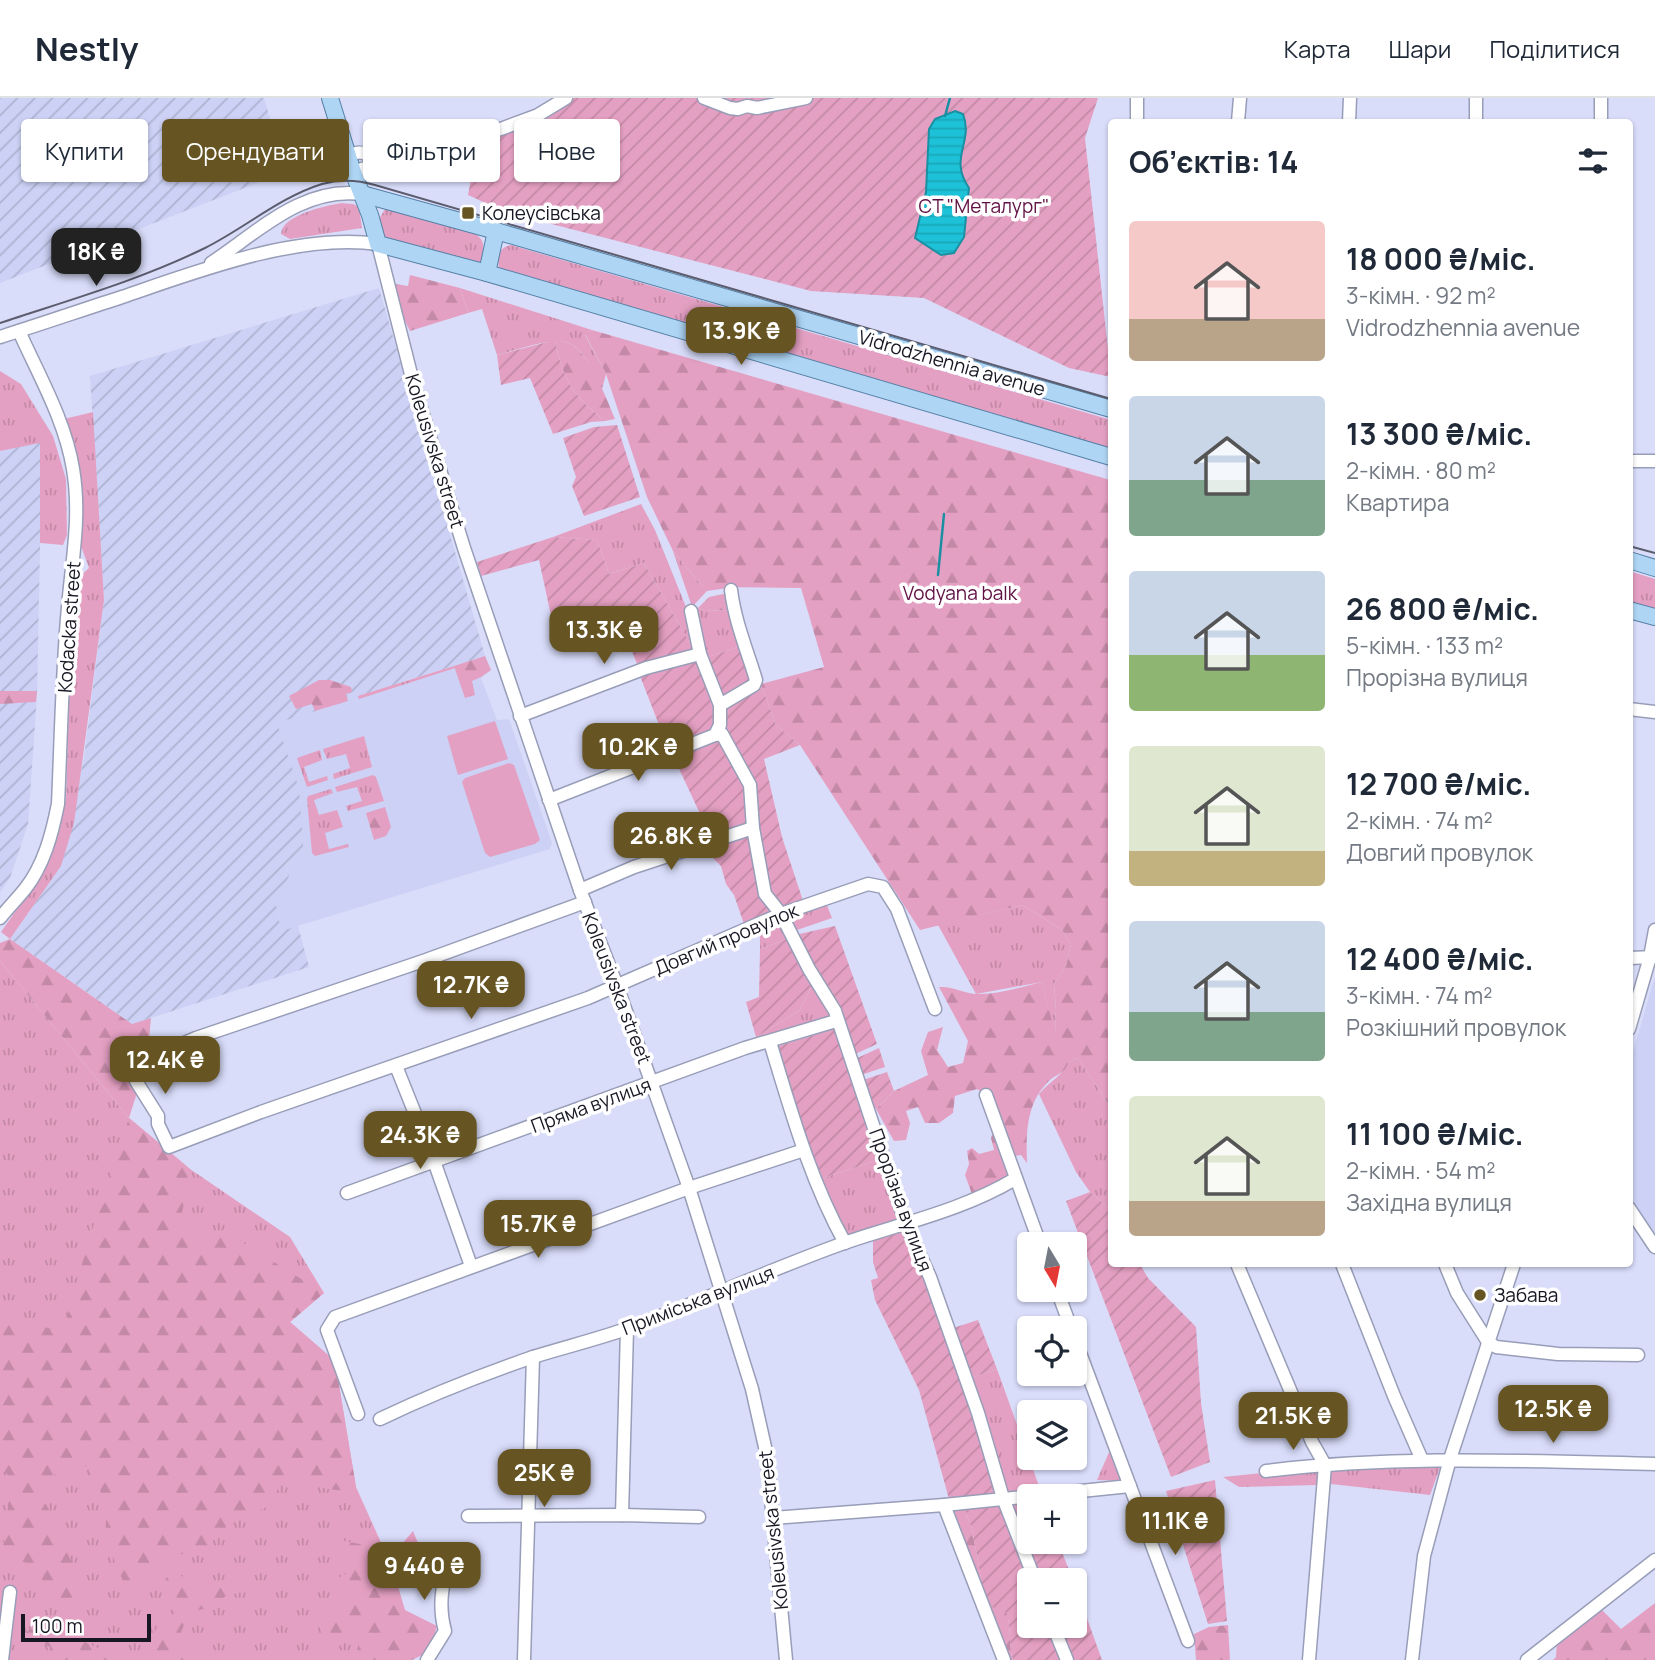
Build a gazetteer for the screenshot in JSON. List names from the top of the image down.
{
  "streets": {
    "main road": ["Vidrodzhennia avenue"],
    "street": [
      "Koleusivska street",
      "Kodacka street",
      "Довгий провулок",
      "Пряма вулиця",
      "Прорізна вулиця",
      "Приміська вулиця"
    ]
  },
  "crossings": [
    ["Vidrodzhennia avenue", "Koleusivska street"],
    ["Vidrodzhennia avenue", "Kodacka street"],
    ["Koleusivska street", "Довгий провулок"],
    ["Koleusivska street", "Пряма вулиця"],
    ["Koleusivska street", "Приміська вулиця"],
    ["Довгий провулок", "Прорізна вулиця"],
    ["Пряма вулиця", "Прорізна вулиця"],
    ["Прорізна вулиця", "Приміська вулиця"]
  ],
  "parks": ["СТ \"Металург\"", "Vodyana balk"],
  "places": {
    "transit": ["Колеусівська"],
    "other": ["Забава"]
  },
  "scale_bar": "100 m",
  "north": "bottom",
  "page": {
    "header": "Nestly",
    "nav": ["Карта", "Шари", "Поділитися"],
    "chip": [
      "Купити",
      "Орендувати",
      "Фільтри",
      "Нове"
    ],
    "heading": "Об’єктів: 14",
    "list": [
      {
        "name": "18 000 ₴/міс.",
        "note": "3-кімн. · 92 m² · Vidrodzhennia avenue"
      },
      {
        "name": "13 300 ₴/міс.",
        "note": "2-кімн. · 80 m² · Квартира"
      },
      {
        "name": "26 800 ₴/міс.",
        "note": "5-кімн. · 133 m² · Прорізна вулиця"
      },
      {
        "name": "12 700 ₴/міс.",
        "note": "2-кімн. · 74 m² · Довгий провулок"
      },
      {
        "name": "12 400 ₴/міс.",
        "note": "3-кімн. · 74 m² · Розкішний провулок"
      },
      {
        "name": "11 100 ₴/міс.",
        "note": "2-кімн. · 54 m² · Західна вулиця"
      }
    ],
    "price": [
      "18K ₴",
      "13.9K ₴",
      "13.3K ₴",
      "10.2K ₴",
      "26.8K ₴",
      "12.7K ₴",
      "12.4K ₴",
      "24.3K ₴",
      "15.7K ₴",
      "12.5K ₴",
      "21.5K ₴",
      "25K ₴",
      "11.1K ₴",
      "9 440 ₴"
    ],
    "map_buttons": ["+", "−"],
    "scale": "100 m"
  }
}
